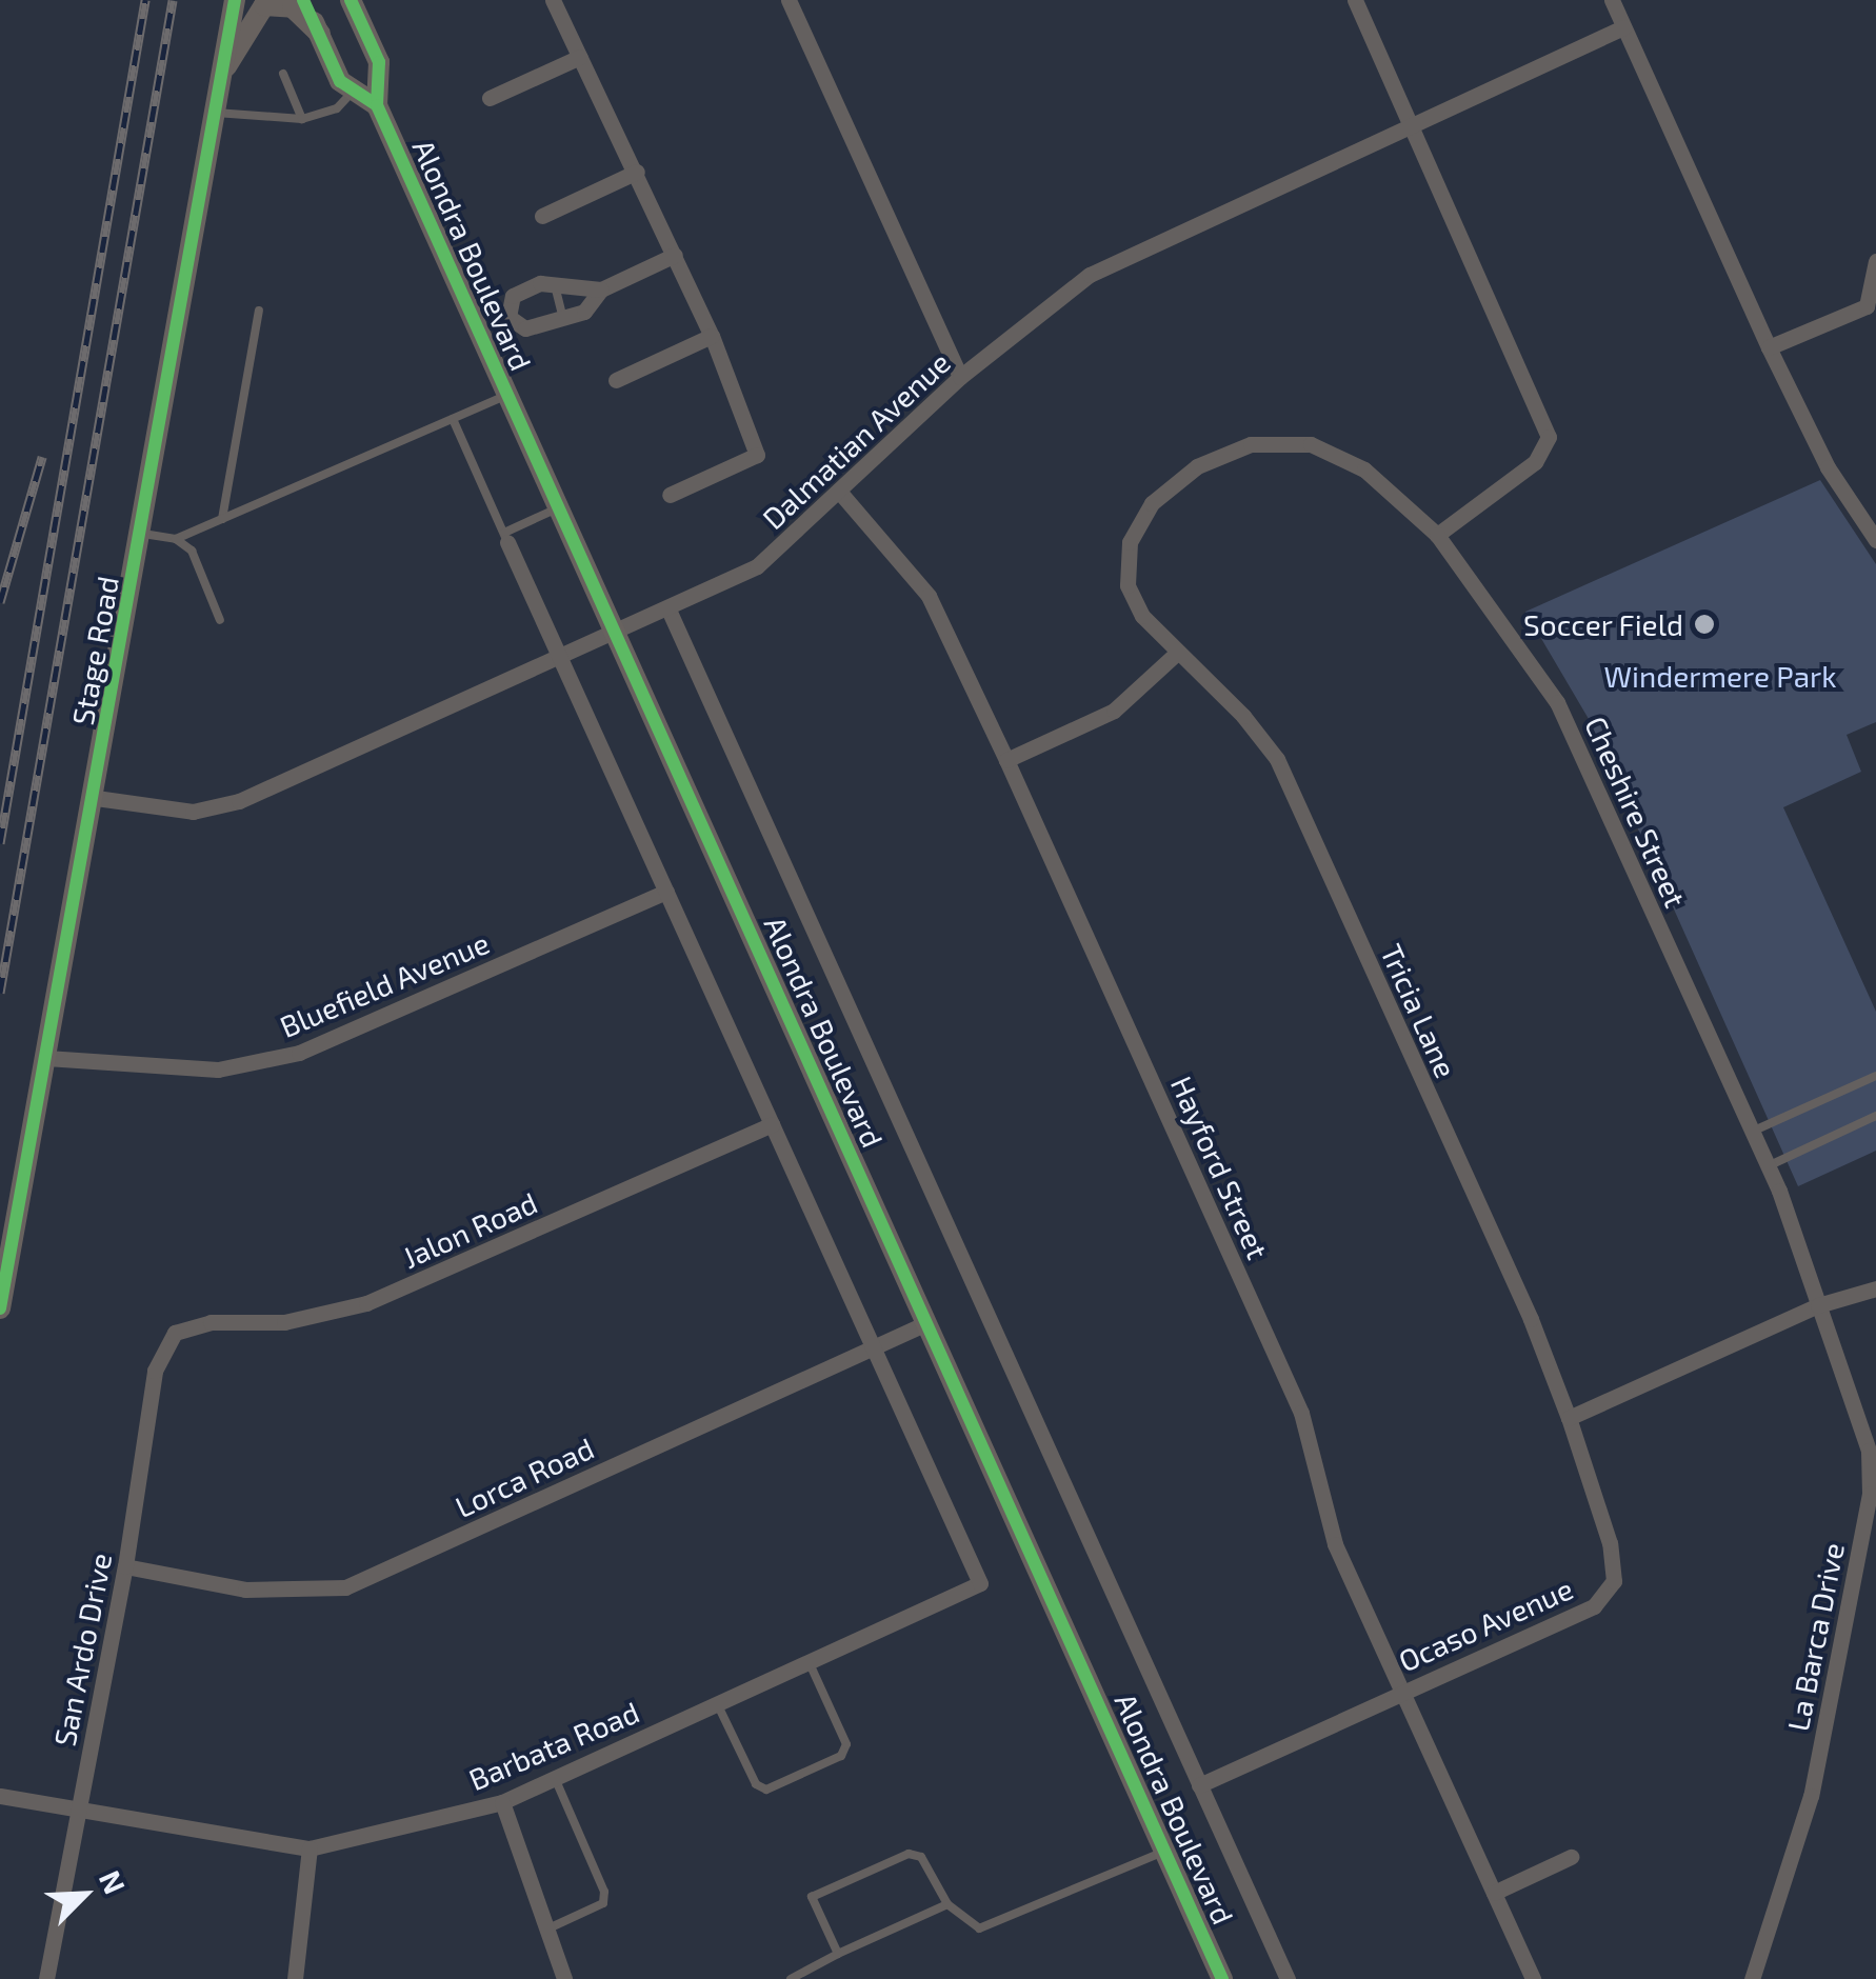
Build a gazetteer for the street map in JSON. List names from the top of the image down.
{
  "streets": {
    "main road": ["Alondra Boulevard", "Stage Road"],
    "street": [
      "Dalmatian Avenue",
      "Cheshire Street",
      "Bluefield Avenue",
      "Tricia Lane",
      "Hayford Street",
      "Jalon Road",
      "Lorca Road",
      "Ocaso Avenue",
      "La Barca Drive",
      "San Ardo Drive",
      "Barbata Road"
    ]
  },
  "crossings": [
    ["Alondra Boulevard", "Dalmatian Avenue"],
    ["Alondra Boulevard", "Lorca Road"],
    ["Alondra Boulevard", "Ocaso Avenue"],
    ["Dalmatian Avenue", "Stage Road"],
    ["Dalmatian Avenue", "Hayford Street"],
    ["Stage Road", "Bluefield Avenue"],
    ["Cheshire Street", "La Barca Drive"],
    ["Tricia Lane", "Ocaso Avenue"],
    ["Hayford Street", "Ocaso Avenue"],
    ["Jalon Road", "San Ardo Drive"],
    ["Lorca Road", "San Ardo Drive"],
    ["Lorca Road", "Barbata Road"],
    ["San Ardo Drive", "Barbata Road"]
  ],
  "parks": ["Windermere Park"],
  "places": ["Soccer Field"],
  "north": "top right"
}
